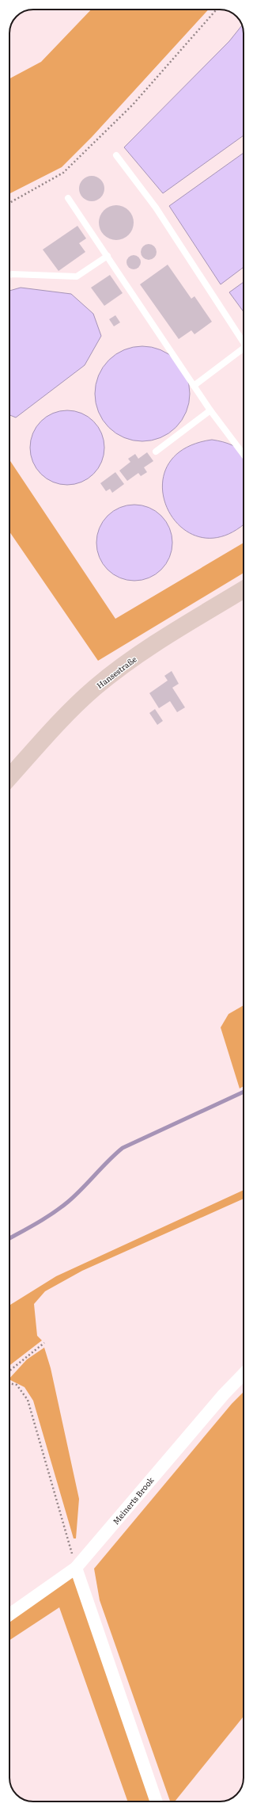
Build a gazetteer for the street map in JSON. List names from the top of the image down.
{
  "streets": {
    "street": ["Hansestraße", "Meinerts Brook"]
  }
}
